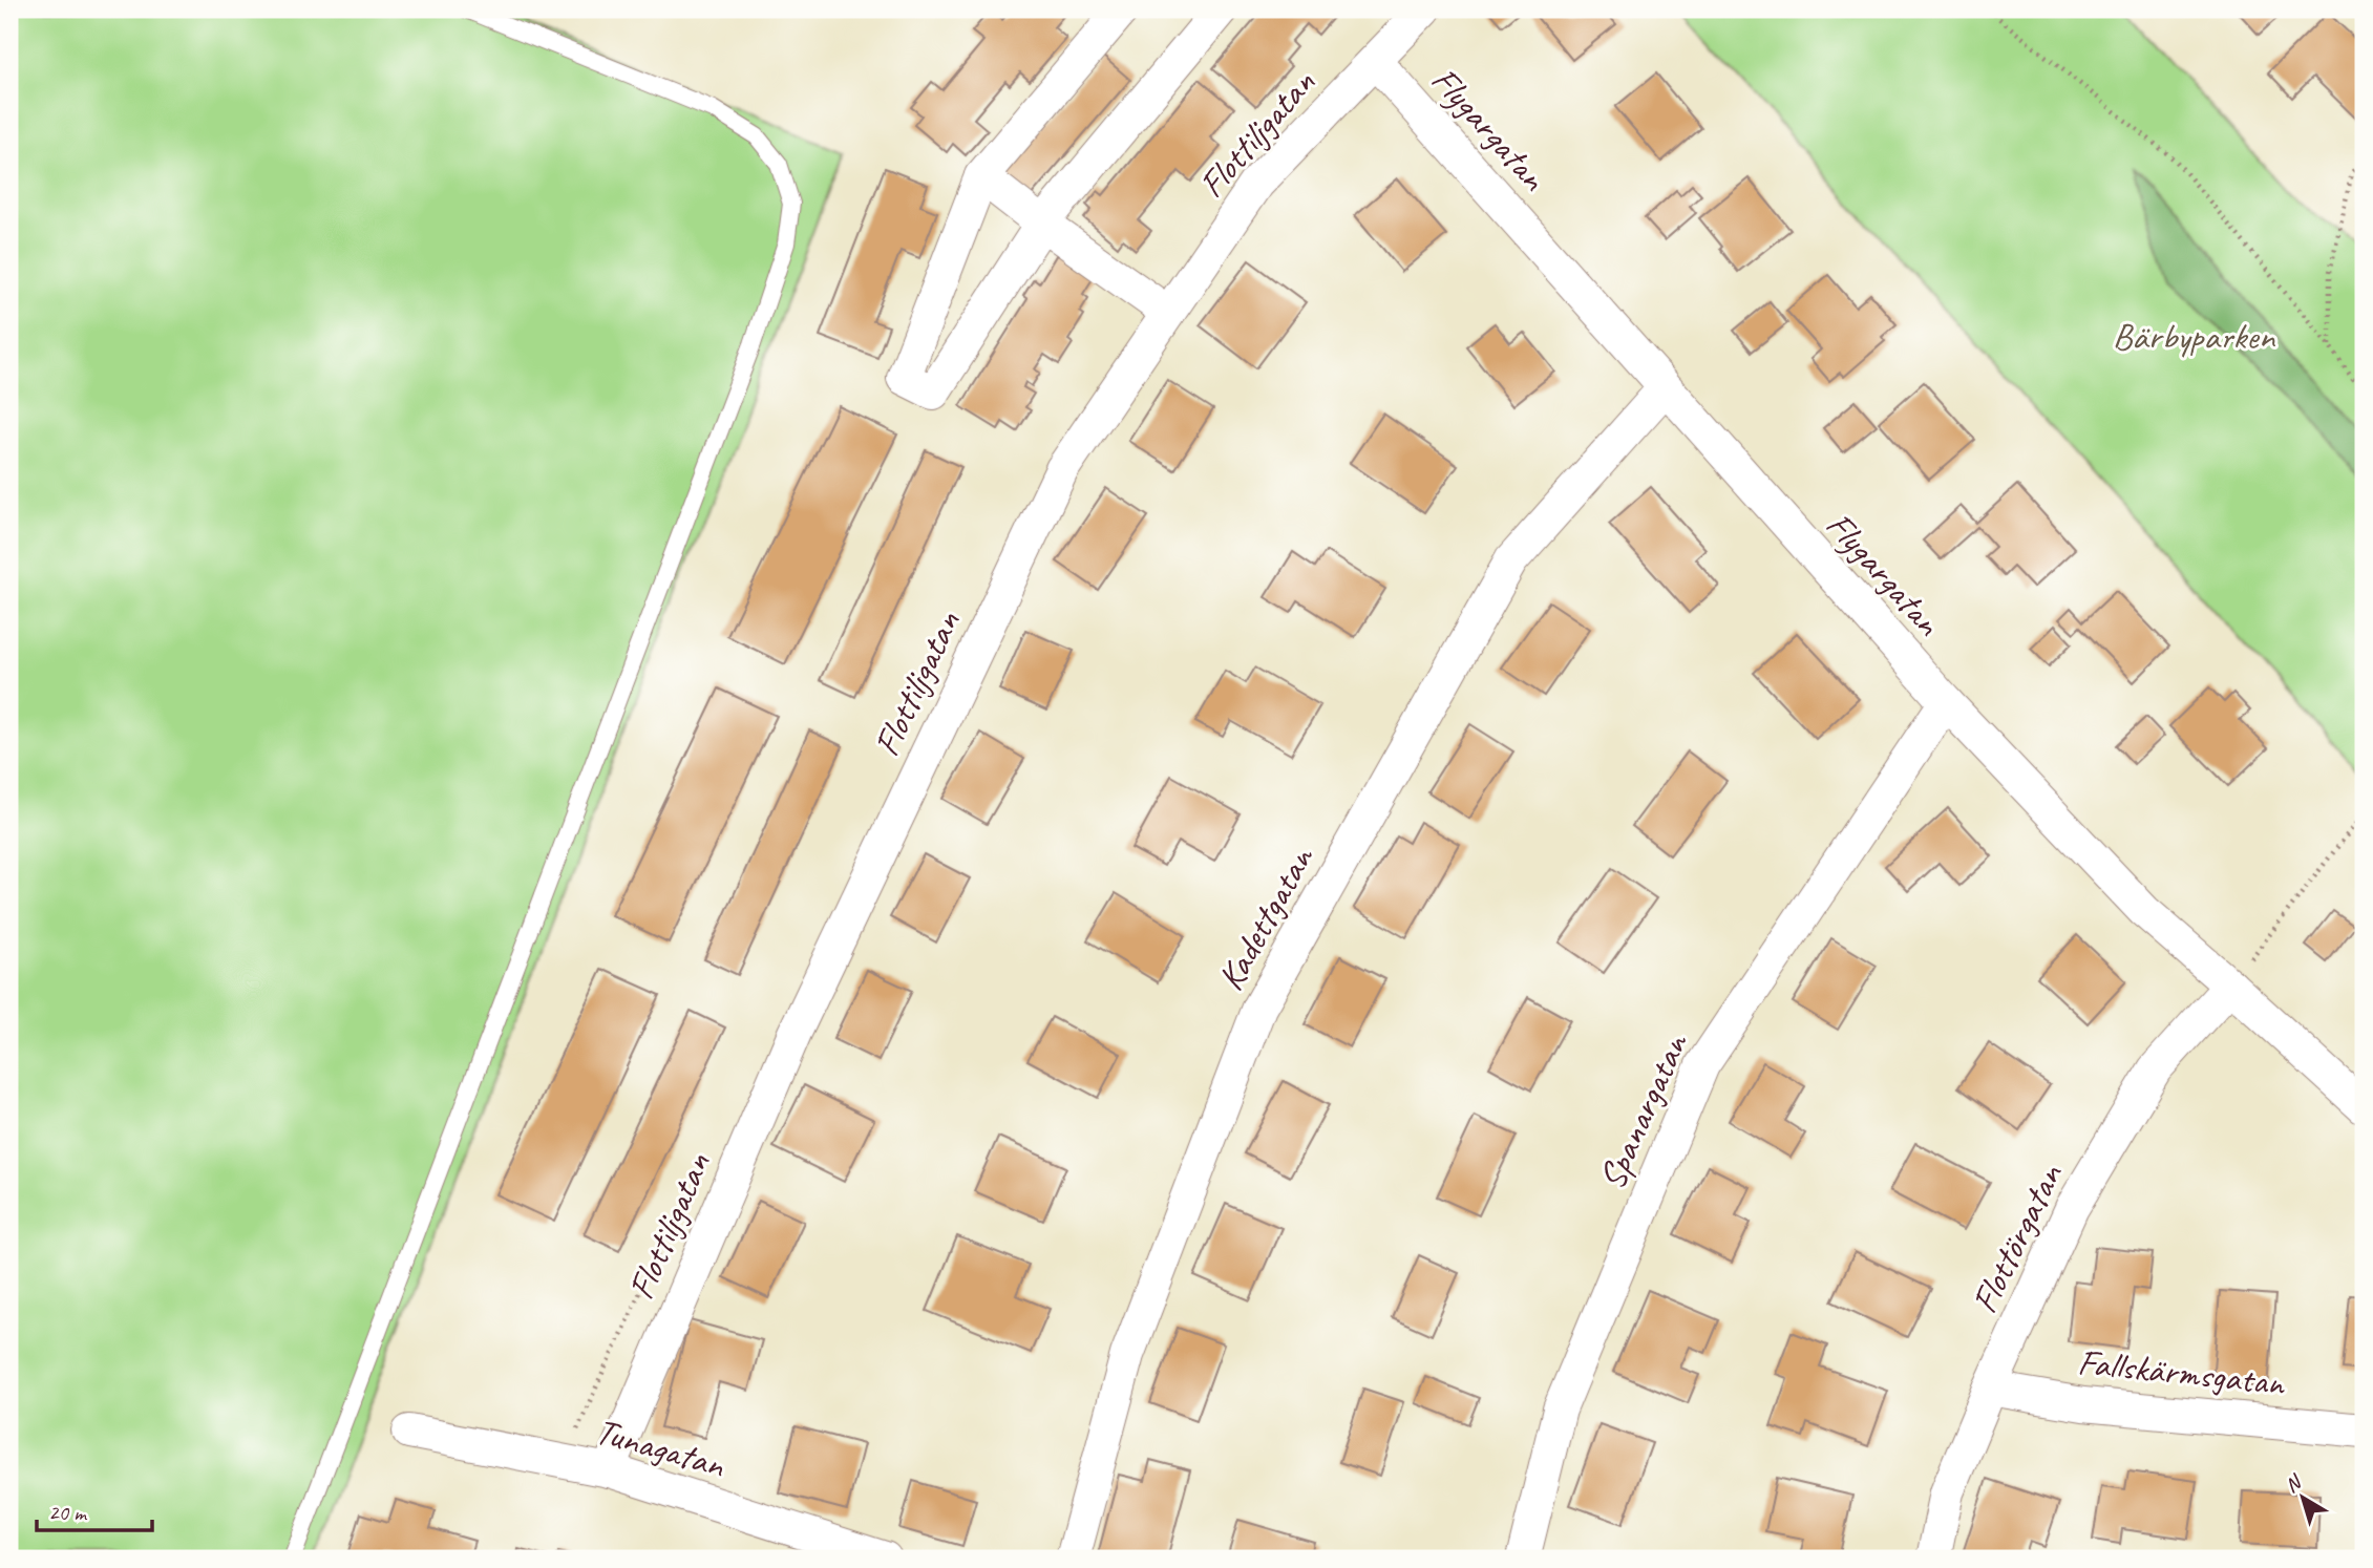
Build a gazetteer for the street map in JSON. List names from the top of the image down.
{
  "streets": {
    "street": [
      "Flygargatan",
      "Flottiljgatan",
      "Kadettgatan",
      "Spanargatan",
      "Flottörgatan",
      "Fallskärmsgatan",
      "Tunagatan"
    ]
  },
  "crossings": [
    ["Flygargatan", "Flottiljgatan"],
    ["Flygargatan", "Kadettgatan"],
    ["Flygargatan", "Spanargatan"],
    ["Flygargatan", "Flottörgatan"],
    ["Flottiljgatan", "Tunagatan"],
    ["Flottörgatan", "Fallskärmsgatan"]
  ],
  "parks": ["Bärbyparken"],
  "scale_bar": "20 m",
  "north": "top left"
}
